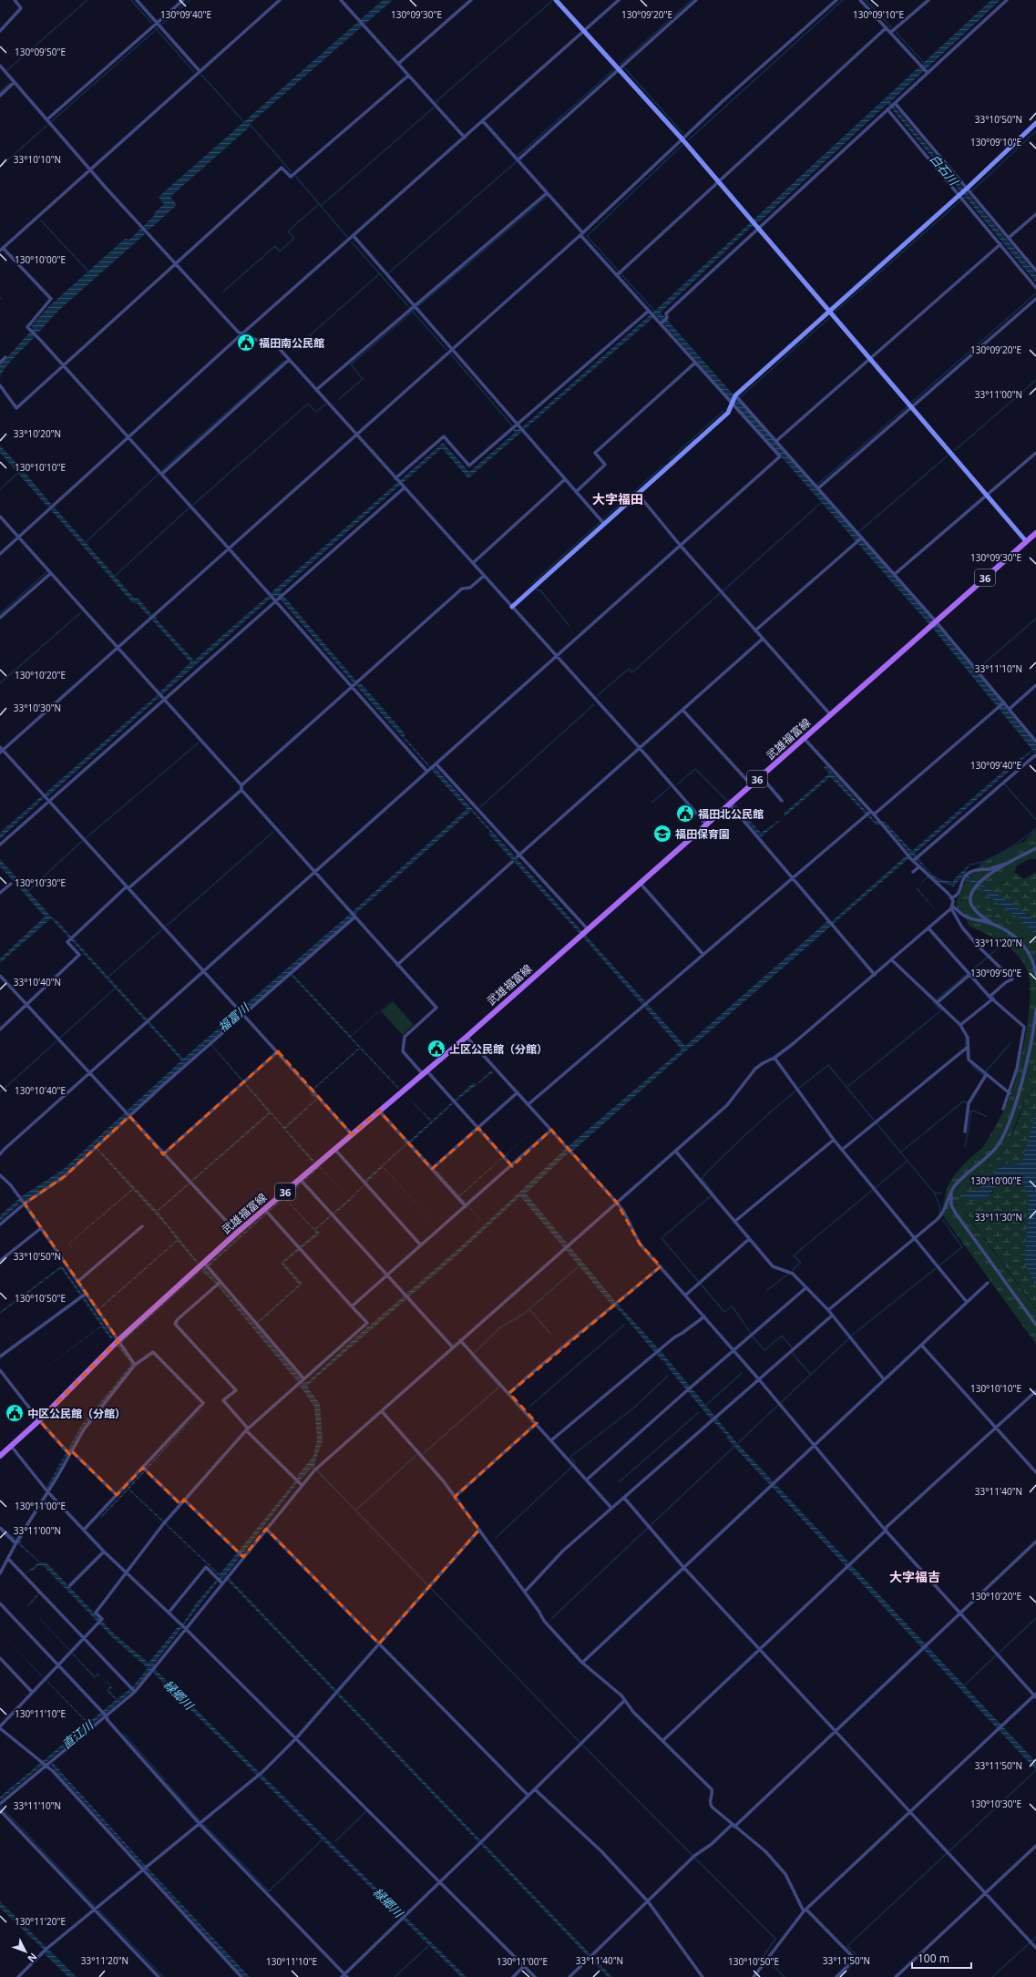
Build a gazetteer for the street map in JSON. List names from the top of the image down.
{
  "streets": {
    "main road": ["36", "武雄福富線"]
  },
  "districts": ["大字福田", "大字福吉"],
  "water": [
    "白石川",
    "福富川",
    "緑郷川",
    "直江川"
  ],
  "places": {
    "public building": [
      "福田南公民館",
      "福田北公民館",
      "上区公民館（分館）",
      "中区公民館（分館）"
    ],
    "school or university": ["福田保育園"]
  },
  "scale_bar": "100 m",
  "north": "bottom right",
  "coordinates": [
    "130°09'40\"E",
    "130°09'30\"E",
    "130°09'20\"E",
    "130°09'10\"E",
    "130°09'50\"E",
    "33°10'50\"N",
    "33°10'10\"N",
    "130°10'00\"E",
    "33°11'00\"N",
    "33°10'20\"N",
    "130°10'10\"E",
    "33°11'10\"N",
    "130°10'20\"E",
    "33°10'30\"N",
    "130°10'30\"E",
    "33°11'20\"N",
    "33°10'40\"N",
    "130°10'40\"E",
    "33°11'30\"N",
    "130°10'50\"E",
    "33°11'40\"N",
    "130°11'00\"E",
    "130°11'10\"E",
    "33°11'50\"N",
    "130°11'20\"E"
  ]
}
